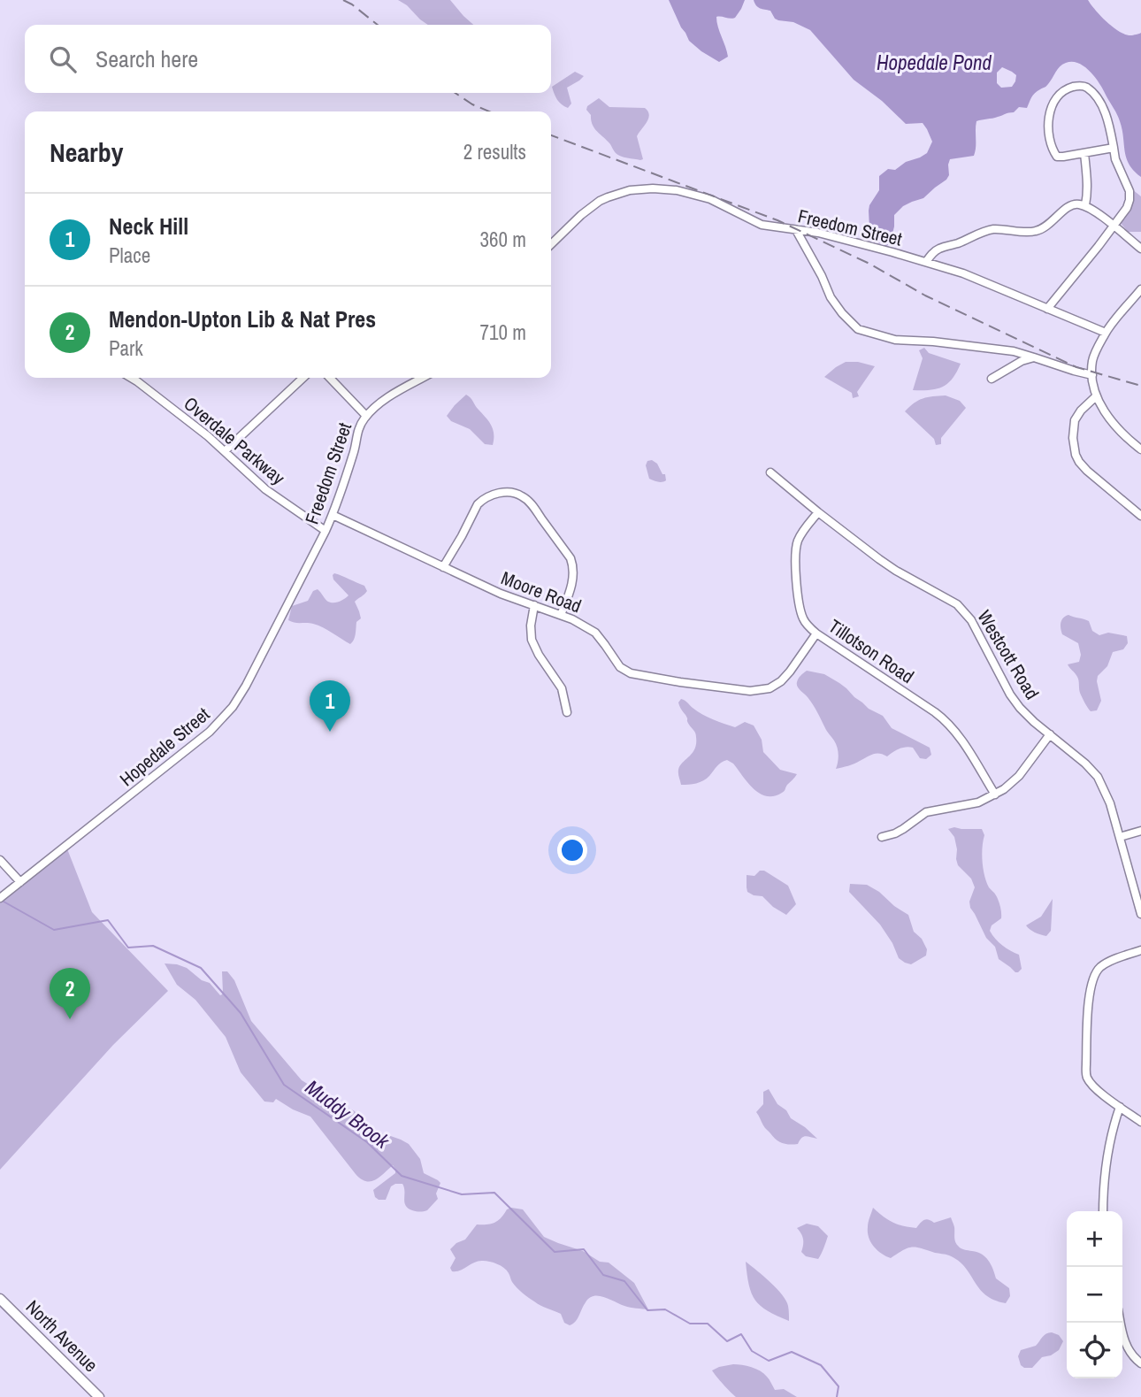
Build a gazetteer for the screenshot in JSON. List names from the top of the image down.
{
  "streets": {
    "main road": ["North Avenue"],
    "street": [
      "Freedom Street",
      "Overdale Parkway",
      "Moore Road",
      "Tillotson Road",
      "Westcott Road",
      "Hopedale Street"
    ]
  },
  "crossings": [
    ["Freedom Street", "Overdale Parkway"],
    ["Freedom Street", "Moore Road"],
    ["Freedom Street", "Hopedale Street"],
    ["Moore Road", "Tillotson Road"],
    ["Tillotson Road", "Westcott Road"]
  ],
  "water": ["Hopedale Pond", "Muddy Brook"],
  "page": {
    "search": "Search here",
    "heading": ["Nearby", "2 results"],
    "list": [
      {
        "mark": "1",
        "name": "Neck Hill",
        "note": "Place",
        "value": "360 m"
      },
      {
        "mark": "2",
        "name": "Mendon-Upton Lib & Nat Pres",
        "note": "Park",
        "value": "710 m"
      }
    ],
    "pins": ["1", "2"],
    "map_buttons": ["+", "−"]
  }
}
